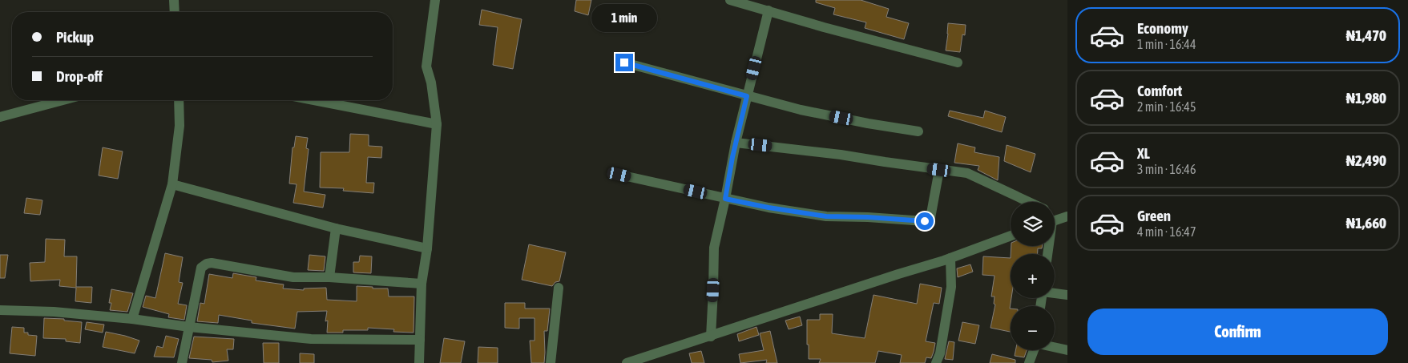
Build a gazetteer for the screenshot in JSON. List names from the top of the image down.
{
  "page": {
    "bubble": "1 min",
    "list": [
      {
        "name": "Economy",
        "note": "1 min · 16:44",
        "value": "₦1,470"
      },
      {
        "name": "Comfort",
        "note": "2 min · 16:45",
        "value": "₦1,980"
      },
      {
        "name": "XL",
        "note": "3 min · 16:46",
        "value": "₦2,490"
      },
      {
        "name": "Green",
        "note": "4 min · 16:47",
        "value": "₦1,660"
      }
    ],
    "banner": ["Pickup", "Drop-off"],
    "map_buttons": ["+", "−"],
    "buttons": "Confirm"
  }
}
